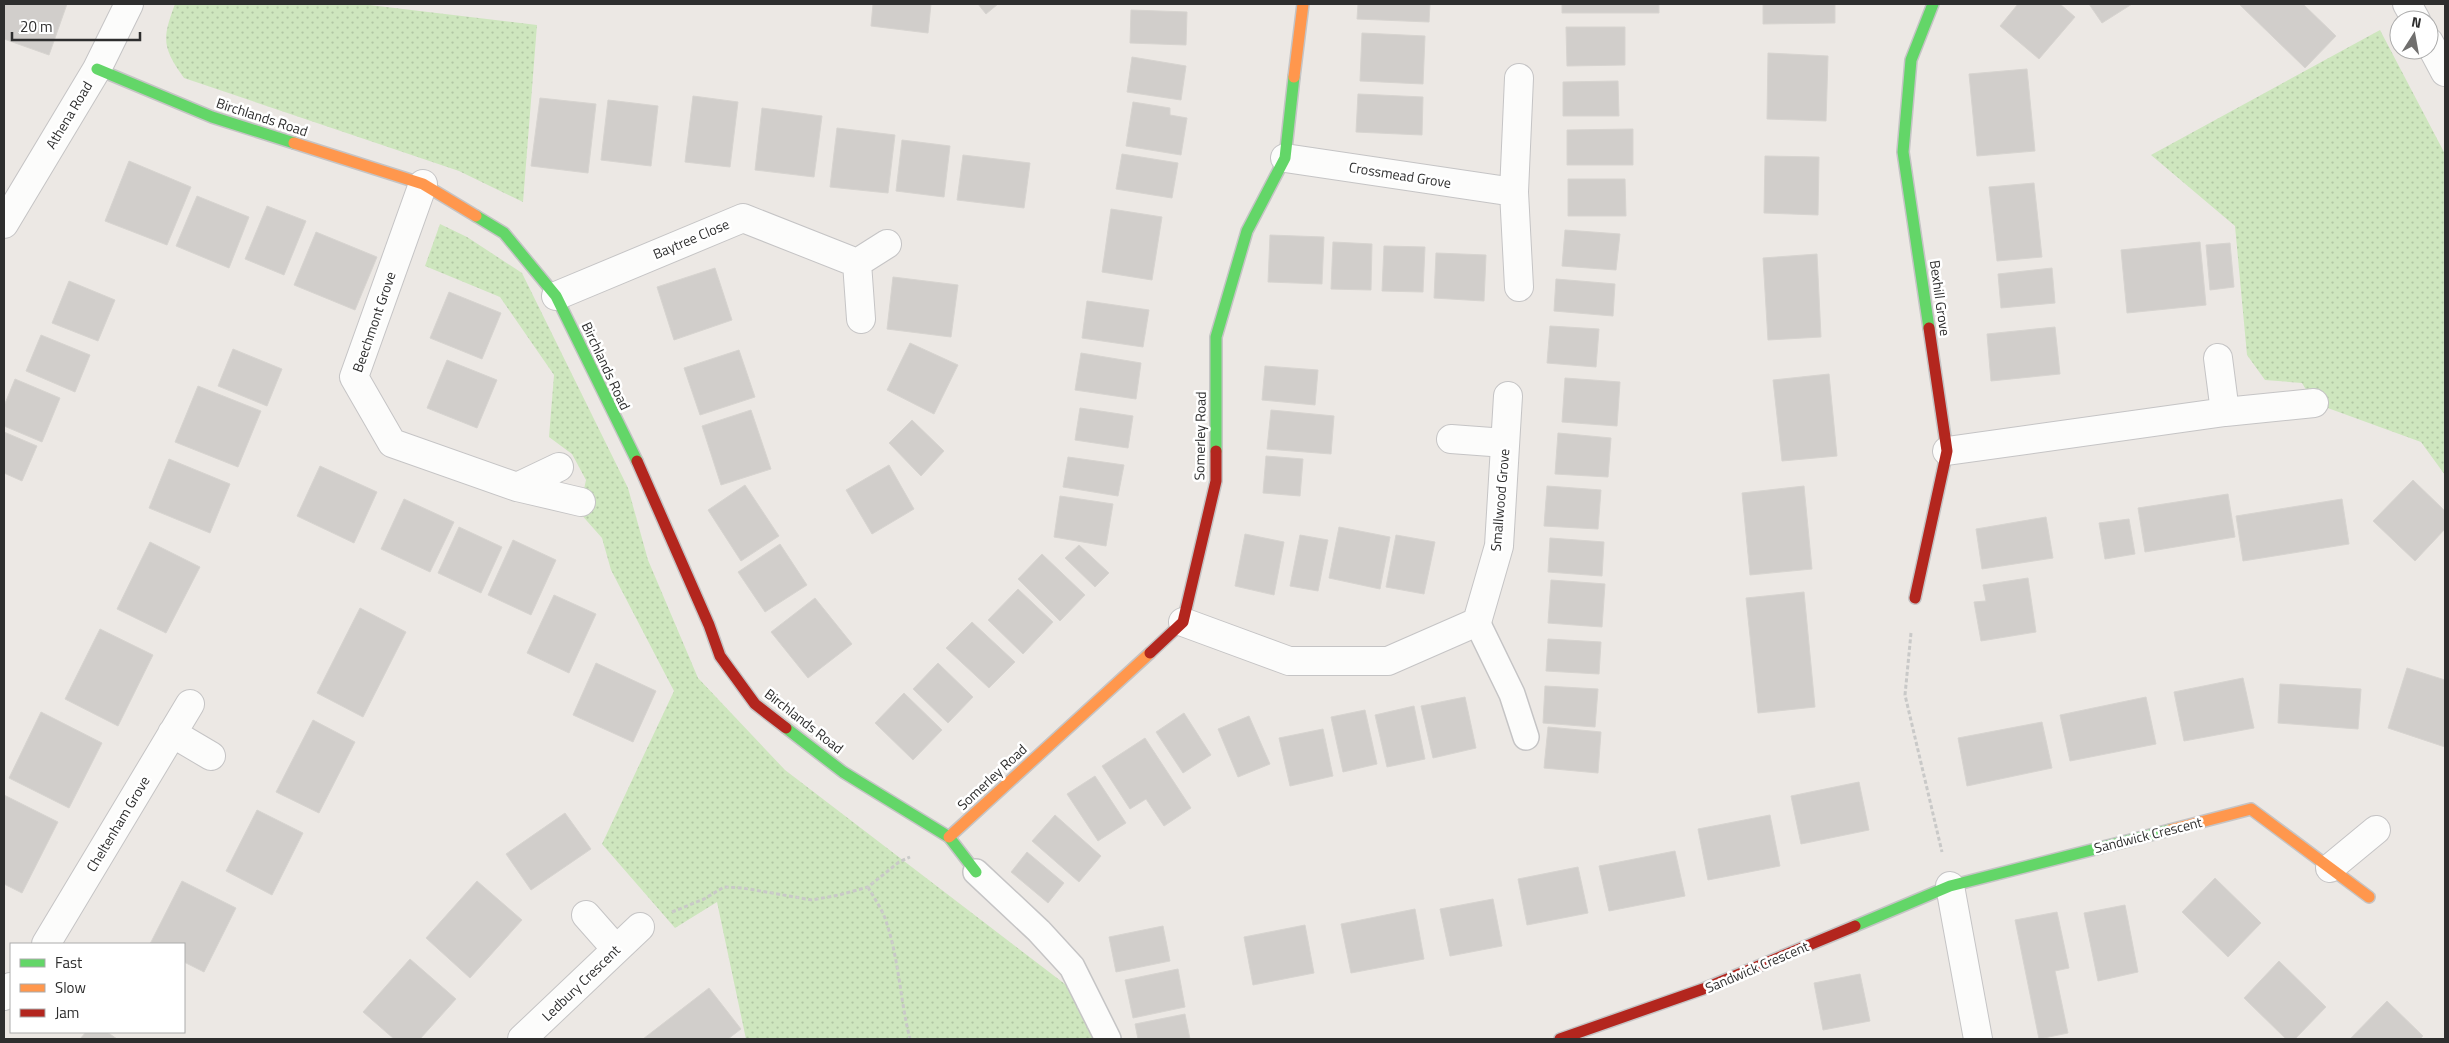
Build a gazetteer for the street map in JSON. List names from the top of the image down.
{
  "streets": {
    "street": [
      "Athena Road",
      "Birchlands Road",
      "Crossmead Grove",
      "Baytree Close",
      "Bexhill Grove",
      "Beechmont Grove",
      "Somerley Road",
      "Smallwood Grove",
      "Cheltenham Grove",
      "Sandwick Crescent",
      "Ledbury Crescent"
    ]
  },
  "crossings": [
    ["Athena Road", "Birchlands Road"],
    ["Birchlands Road", "Baytree Close"],
    ["Birchlands Road", "Beechmont Grove"],
    ["Birchlands Road", "Somerley Road"],
    ["Crossmead Grove", "Somerley Road"]
  ],
  "legend": ["Fast", "Slow", "Jam"],
  "scale_bar": "20 m",
  "north": "top"
}
